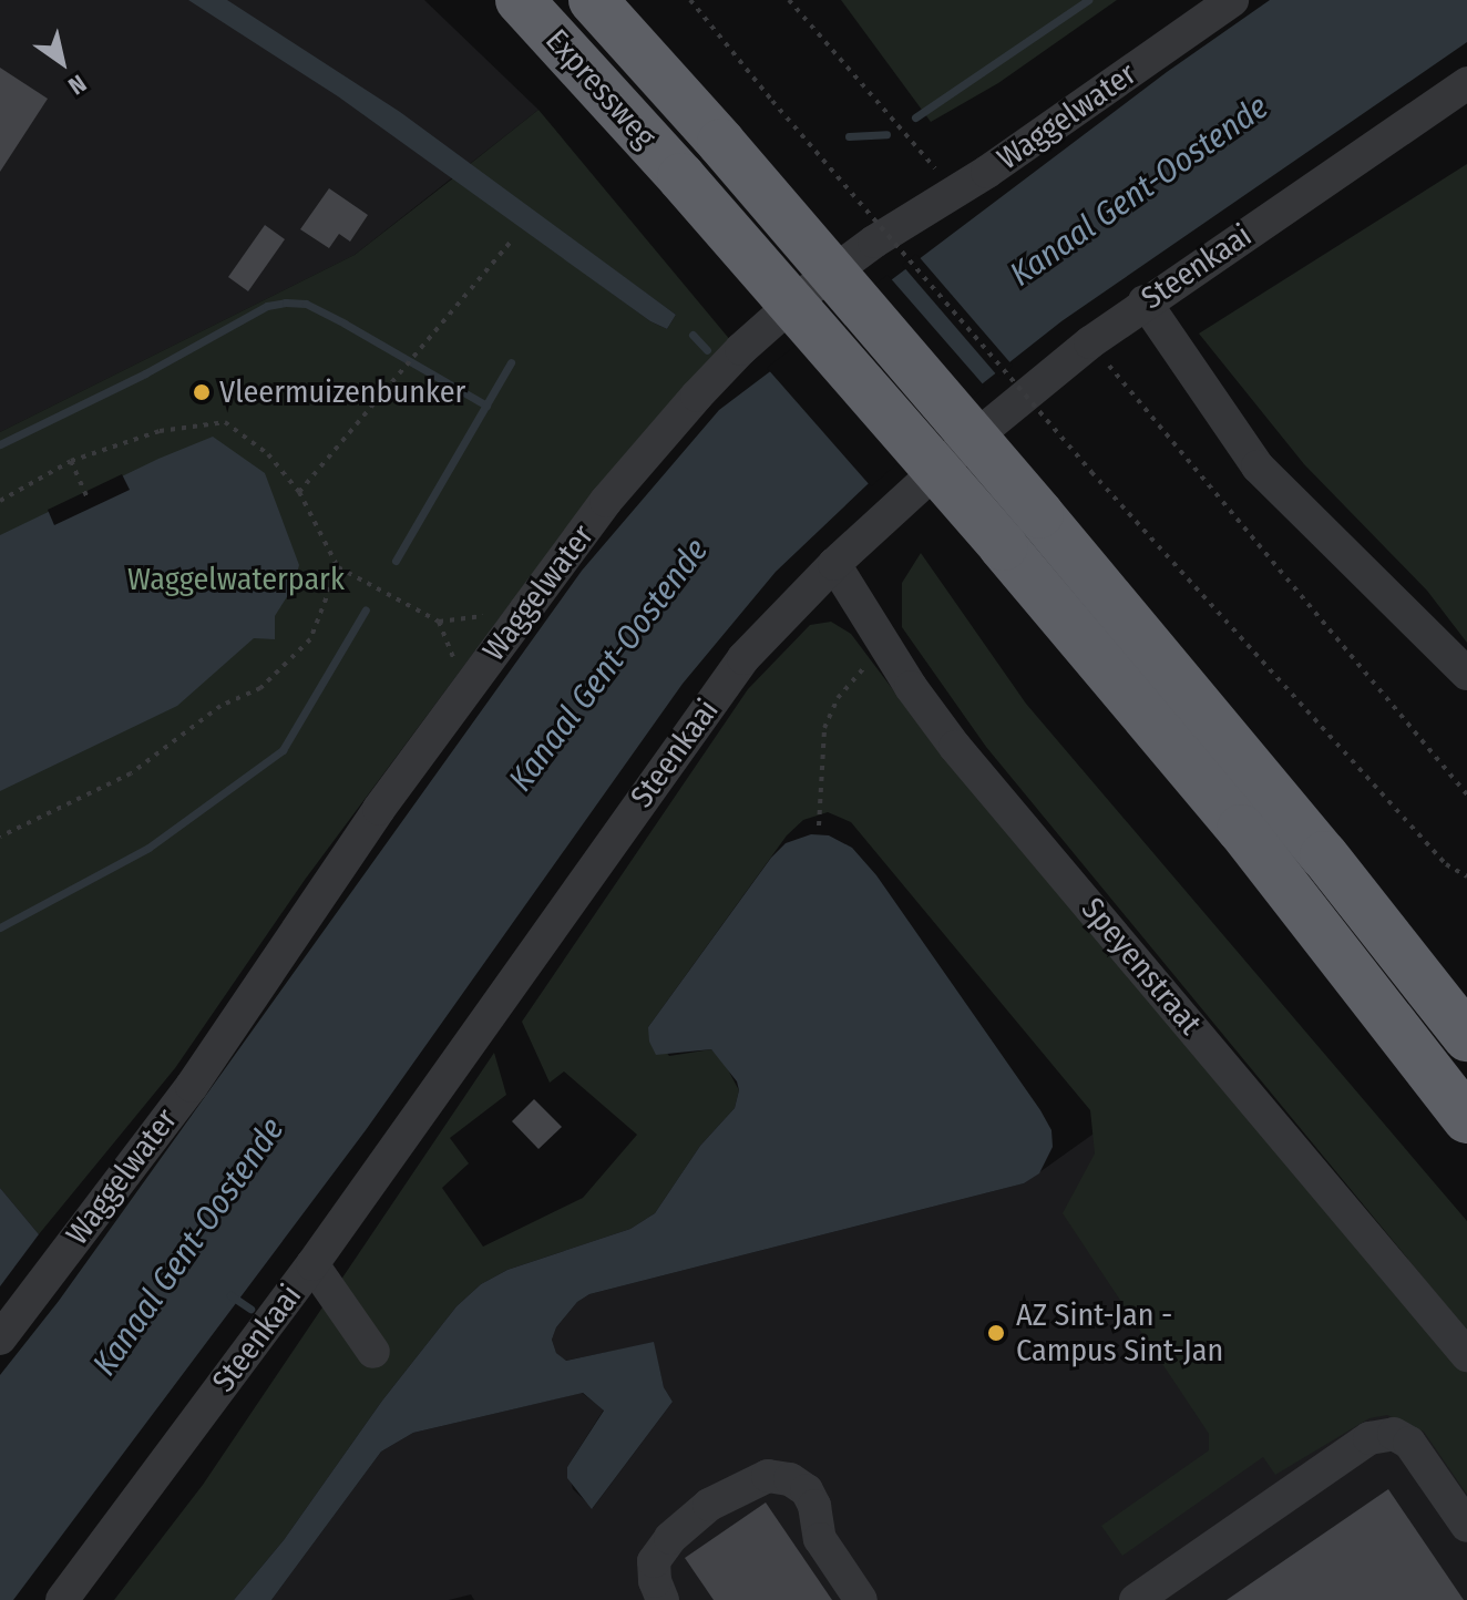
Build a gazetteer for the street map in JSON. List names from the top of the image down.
{
  "streets": {
    "highway": ["Expressweg"],
    "street": ["Waggelwater", "Steenkaai", "Speyenstraat"]
  },
  "crossings": [
    ["Steenkaai", "Speyenstraat"]
  ],
  "water": ["Kanaal Gent-Oostende"],
  "parks": ["Waggelwaterpark"],
  "places": ["Vleermuizenbunker", "AZ Sint-Jan - Campus Sint-Jan"],
  "north": "bottom right"
}
